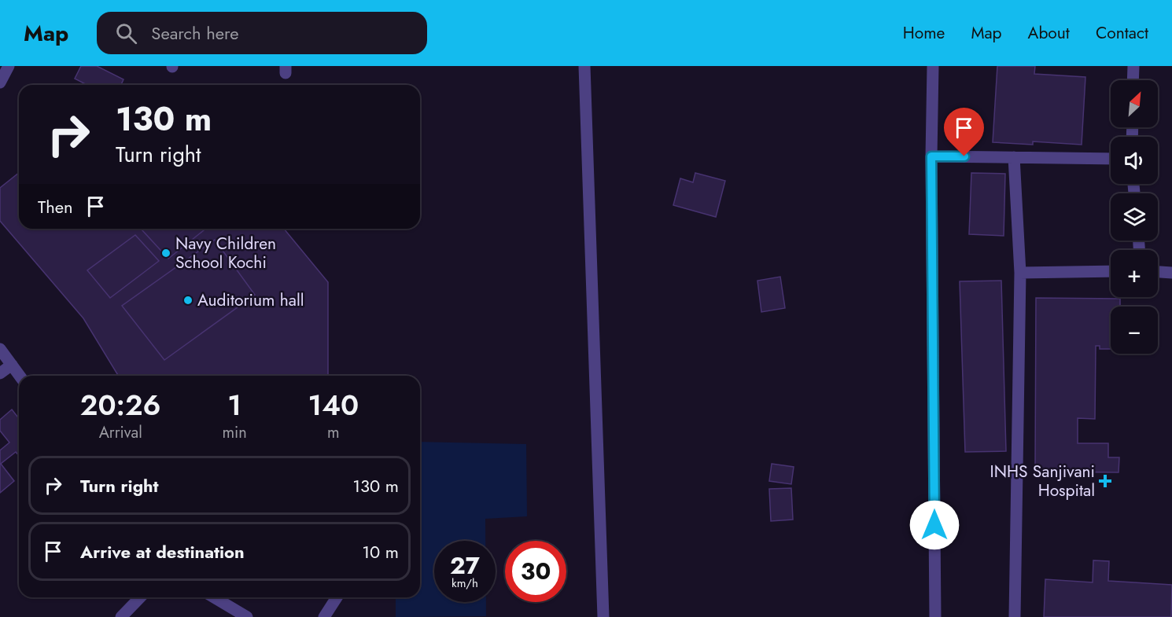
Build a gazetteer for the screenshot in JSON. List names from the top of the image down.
{
  "places": {
    "other": ["Navy Children School Kochi", "Auditorium hall"],
    "health": ["INHS Sanjivani Hospital"]
  },
  "north": "top right",
  "page": {
    "header": "Map",
    "search": "Search here",
    "nav": [
      "Home",
      "Map",
      "About",
      "Contact"
    ],
    "map_buttons": ["+", "−"],
    "turn": ["130 m", "Turn right"],
    "then": "Then",
    "eta": [
      "20:26",
      "Arrival",
      "1",
      "min",
      "140",
      "m"
    ],
    "list": [
      {
        "name": "Turn right",
        "value": "130 m"
      },
      {
        "name": "Arrive at destination",
        "value": "10 m"
      }
    ],
    "speed": "27 km/h",
    "limit": "30"
  }
}
